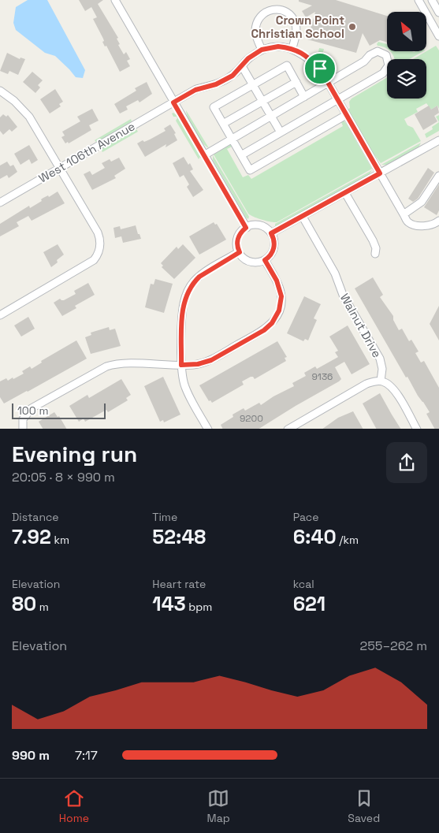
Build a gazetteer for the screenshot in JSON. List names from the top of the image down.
{
  "streets": {
    "street": ["West 106th Avenue", "Walnut Drive"]
  },
  "places": ["Crown Point Christian School"],
  "house_numbers": ["9136", "9200"],
  "scale_bar": "100 m",
  "north": "top left",
  "page": {
    "scale": "100 m",
    "heading": ["Evening run", "20:05 · 8 × 990 m"],
    "stats": [
      ["Distance", "7.92 km"],
      ["Time", "52:48"],
      ["Pace", "6:40 /km"],
      ["Elevation", "80 m"],
      ["Heart rate", "143 bpm"],
      ["kcal", "621"]
    ],
    "chart": ["Elevation", "255–262 m"],
    "list": [
      {
        "name": "990 m",
        "note": "7:17"
      }
    ],
    "tabs": ["Home", "Map", "Saved"]
  }
}
